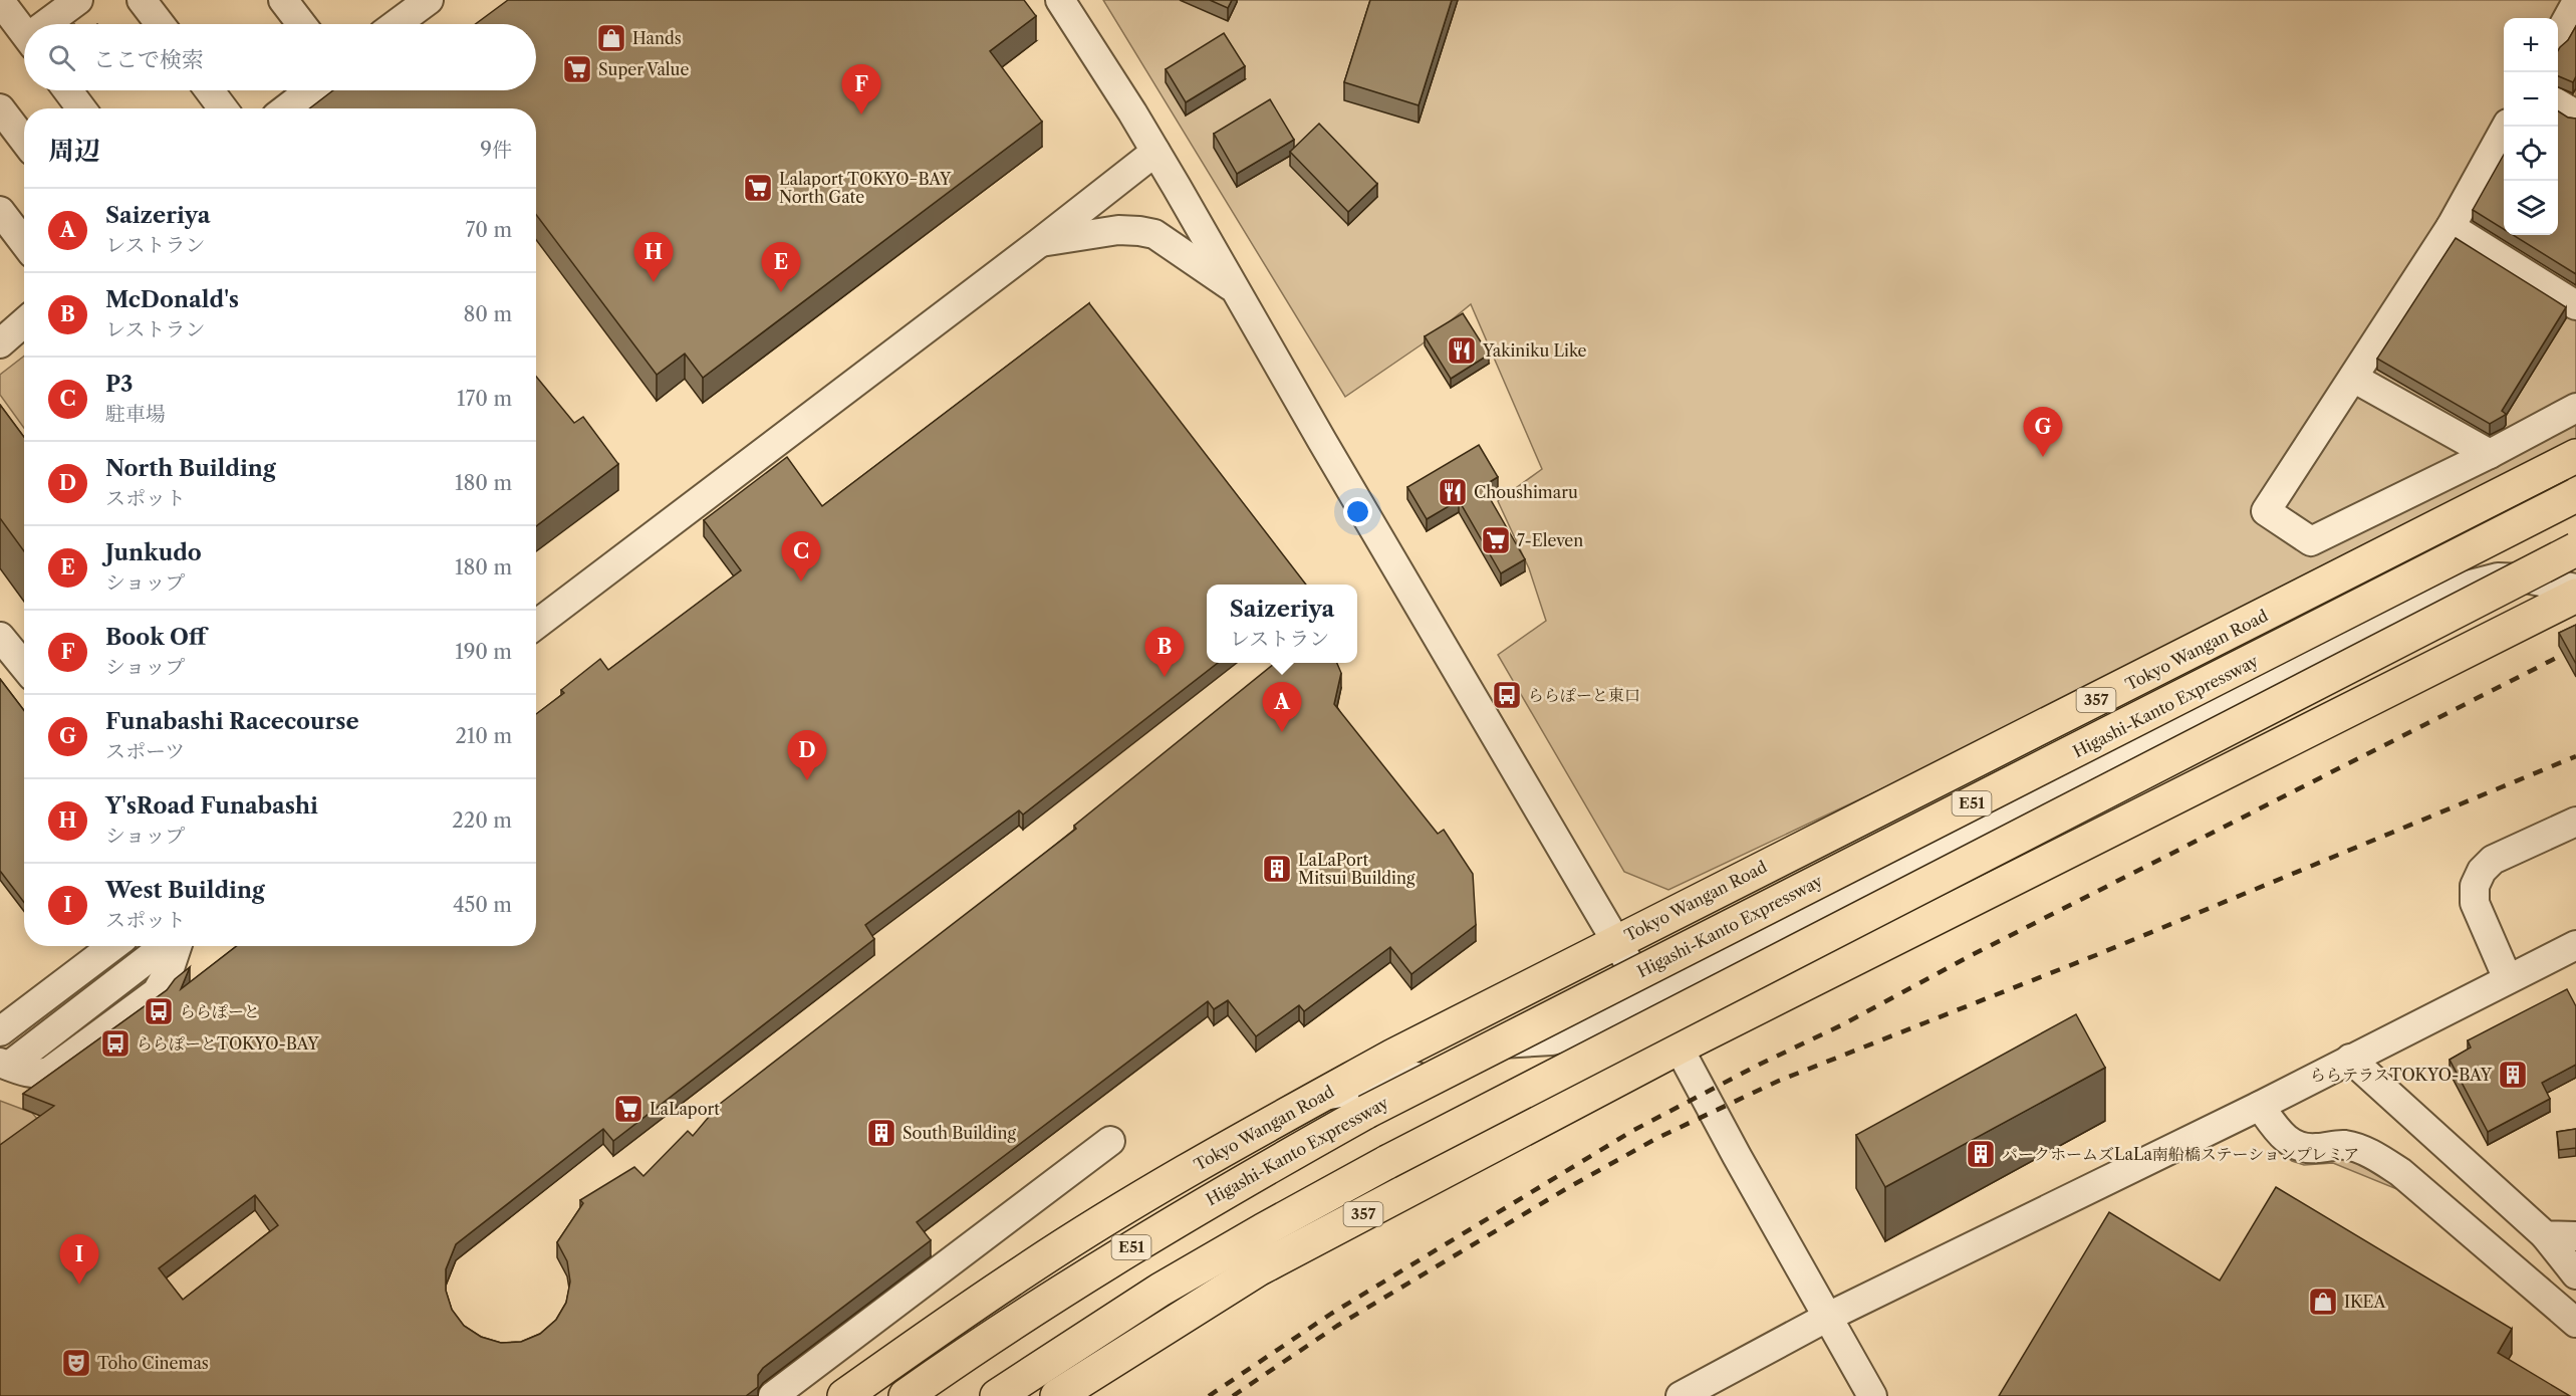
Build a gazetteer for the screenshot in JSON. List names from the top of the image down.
{
  "streets": {
    "highway": [
      "Tokyo Wangan Road",
      "357",
      "Higashi-Kanto Expressway",
      "E51"
    ]
  },
  "places": {
    "shop": ["Hands", "IKEA"],
    "supermarket": [
      "Super Value",
      "Lalaport TOKYO−BAY North Gate",
      "7-Eleven",
      "LaLaport"
    ],
    "restaurant": ["Yakiniku Like", "Choushimaru"],
    "bus stop": ["ららぽーと東口", "ららぽーと", "ららぽーとTOKYO-BAY"],
    "building": [
      "LaLaPort Mitsui Building",
      "ららテラスTOKYO-BAY",
      "South Building",
      "パークホームズLaLa南船橋ステーションプレミア"
    ],
    "theatre": ["Toho Cinemas"]
  },
  "page": {
    "map_buttons": ["+", "−"],
    "search": "ここで検索",
    "pins": [
      "F",
      "H",
      "E",
      "G",
      "C",
      "B",
      "A",
      "D",
      "I"
    ],
    "heading": ["周辺", "9件"],
    "list": [
      {
        "mark": "A",
        "name": "Saizeriya",
        "note": "レストラン",
        "value": "70 m"
      },
      {
        "mark": "B",
        "name": "McDonald's",
        "note": "レストラン",
        "value": "80 m"
      },
      {
        "mark": "C",
        "name": "P3",
        "note": "駐車場",
        "value": "170 m"
      },
      {
        "mark": "D",
        "name": "North Building",
        "note": "スポット",
        "value": "180 m"
      },
      {
        "mark": "E",
        "name": "Junkudo",
        "note": "ショップ",
        "value": "180 m"
      },
      {
        "mark": "F",
        "name": "Book Off",
        "note": "ショップ",
        "value": "190 m"
      },
      {
        "mark": "G",
        "name": "Funabashi Racecourse",
        "note": "スポーツ",
        "value": "210 m"
      },
      {
        "mark": "H",
        "name": "Y'sRoad Funabashi",
        "note": "ショップ",
        "value": "220 m"
      },
      {
        "mark": "I",
        "name": "West Building",
        "note": "スポット",
        "value": "450 m"
      }
    ],
    "popup": ["Saizeriya", "レストラン"]
  }
}
